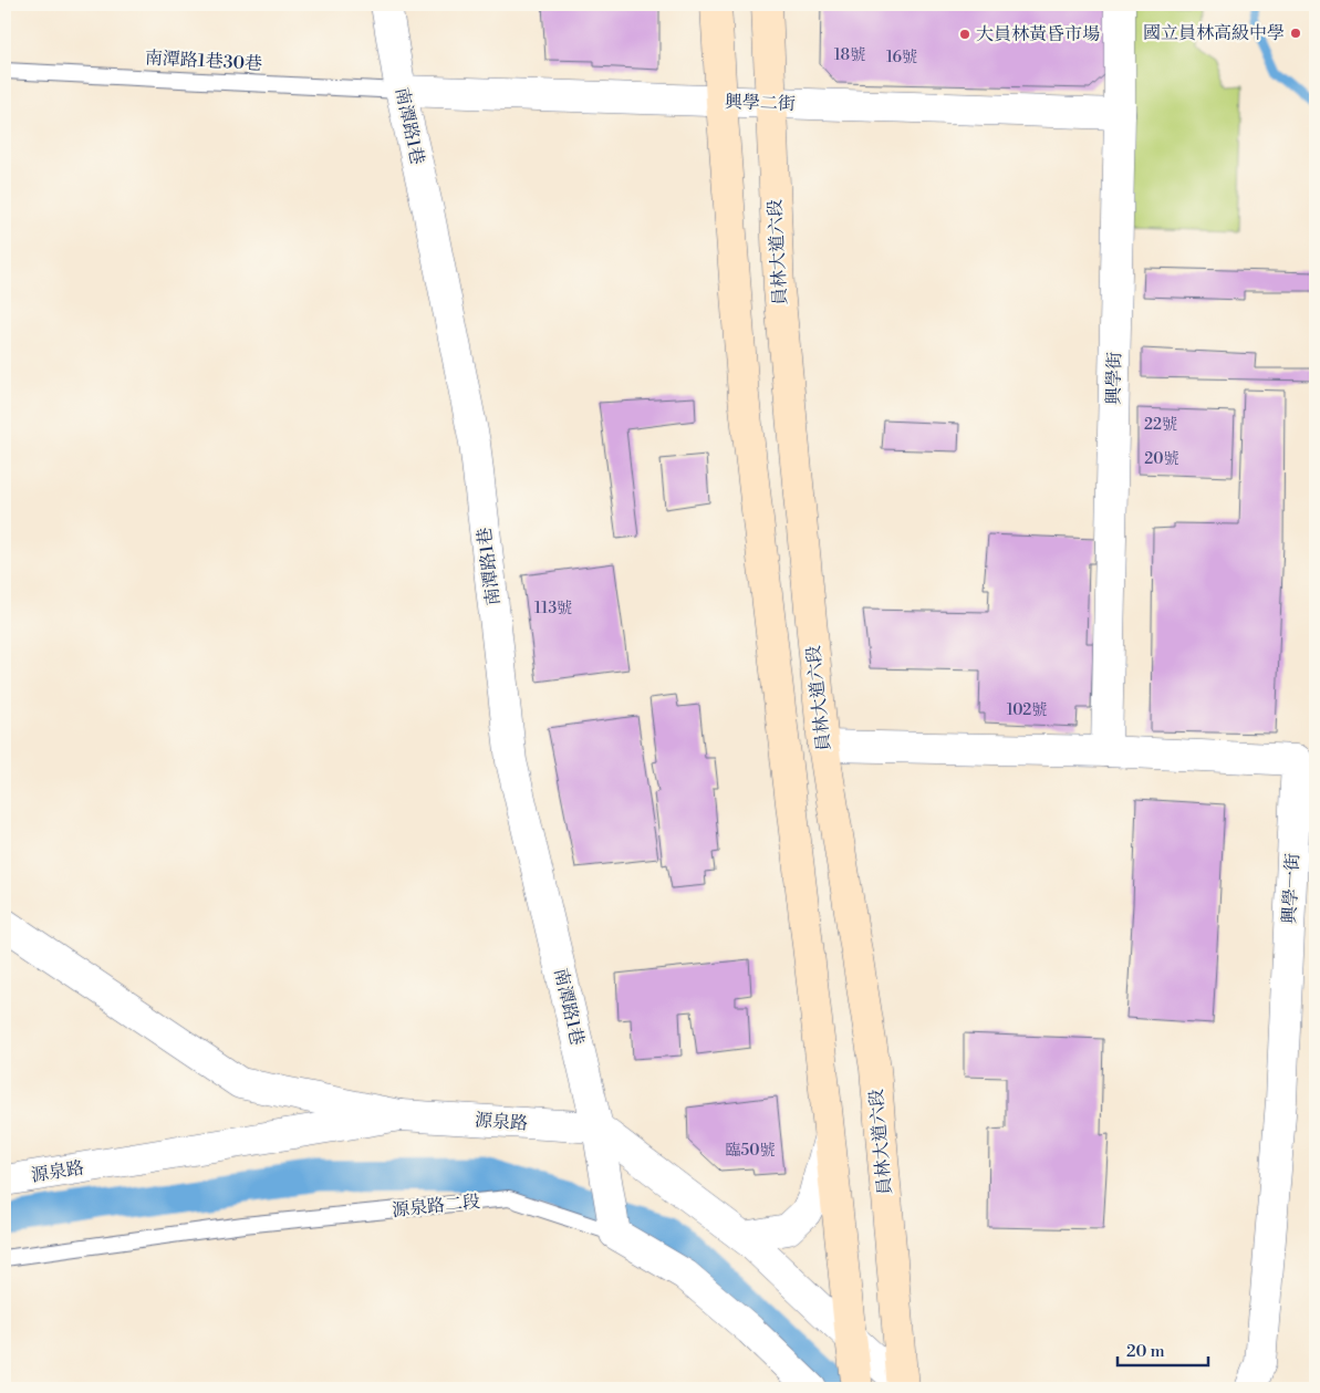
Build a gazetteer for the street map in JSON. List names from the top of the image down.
{
  "streets": {
    "main road": ["員林大道六段"],
    "street": [
      "興學二街",
      "南潭路1巷",
      "興學街",
      "興學一街",
      "源泉路",
      "源泉路二段"
    ],
    "lane": ["南潭路1巷30巷"]
  },
  "crossings": [
    ["南潭路1巷30巷", "興學二街"],
    ["南潭路1巷30巷", "南潭路1巷"],
    ["興學二街", "南潭路1巷"],
    ["興學二街", "員林大道六段"],
    ["興學二街", "興學街"],
    ["南潭路1巷", "源泉路"],
    ["南潭路1巷", "源泉路二段"],
    ["員林大道六段", "興學一街"],
    ["興學街", "興學一街"]
  ],
  "places": ["國立員林高級中學", "大員林黃昏市場"],
  "house_numbers": [
    "18號",
    "16號",
    "22號",
    "20號",
    "113號",
    "102號",
    "臨50號"
  ],
  "scale_bar": "20 m"
}
